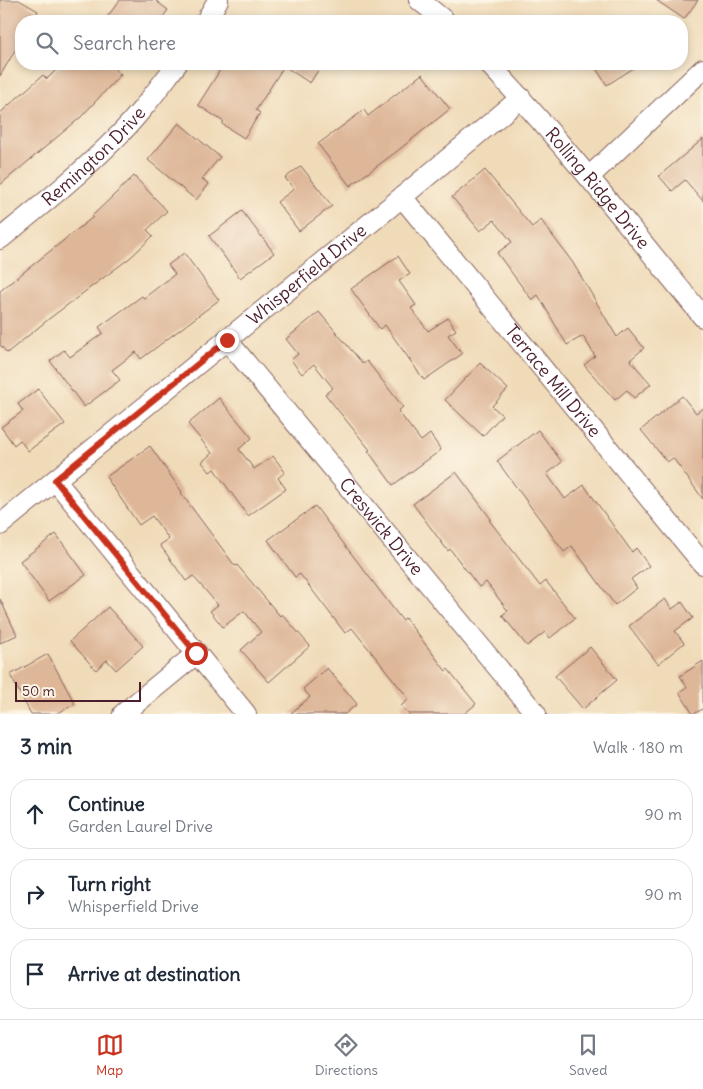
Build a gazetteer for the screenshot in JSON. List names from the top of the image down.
{
  "streets": {
    "street": [
      "Remington Drive",
      "Rolling Ridge Drive",
      "Whisperfield Drive",
      "Terrace Mill Drive",
      "Creswick Drive"
    ]
  },
  "crossings": [
    ["Rolling Ridge Drive", "Whisperfield Drive"],
    ["Whisperfield Drive", "Terrace Mill Drive"],
    ["Whisperfield Drive", "Creswick Drive"]
  ],
  "scale_bar": "50 m",
  "page": {
    "search": "Search here",
    "scale": "50 m",
    "heading": ["3 min", "Walk · 180 m"],
    "list": [
      ["Continue", "Garden Laurel Drive", "90 m"],
      ["Turn right", "Whisperfield Drive", "90 m"],
      "Arrive at destination"
    ],
    "nav": ["Map", "Directions", "Saved"]
  }
}
